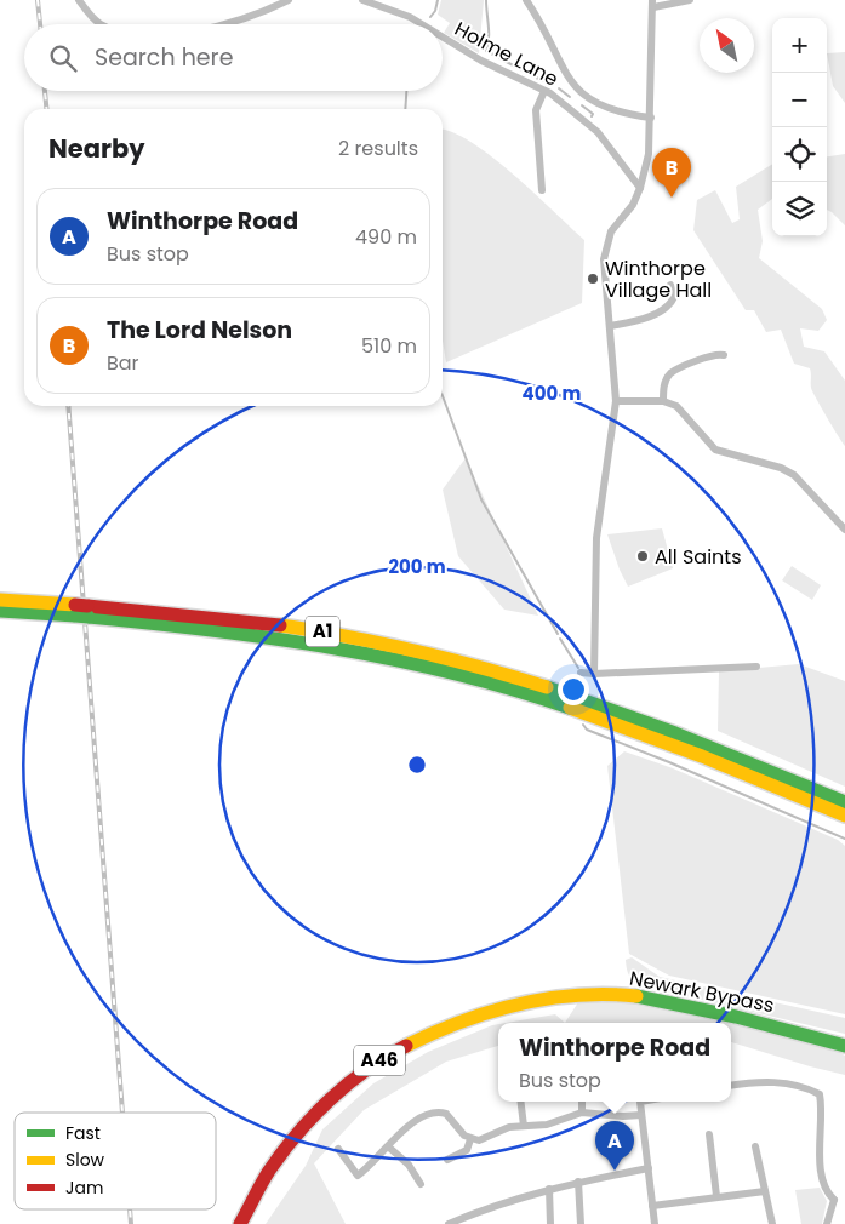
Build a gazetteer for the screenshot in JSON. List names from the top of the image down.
{
  "streets": {
    "highway": ["A1", "Newark Bypass", "A46"],
    "street": ["Holme Lane"]
  },
  "places": ["Winthorpe Village Hall", "All Saints"],
  "legend": ["Fast", "Slow", "Jam"],
  "north": "top left",
  "page": {
    "map_buttons": ["+", "−"],
    "search": "Search here",
    "heading": ["Nearby", "2 results"],
    "pins": ["B", "A"],
    "list": [
      {
        "mark": "A",
        "name": "Winthorpe Road",
        "note": "Bus stop",
        "value": "490 m"
      },
      {
        "mark": "B",
        "name": "The Lord Nelson",
        "note": "Bar",
        "value": "510 m"
      }
    ],
    "popup": ["Winthorpe Road", "Bus stop"]
  },
  "rings": ["400 m", "200 m"]
}
